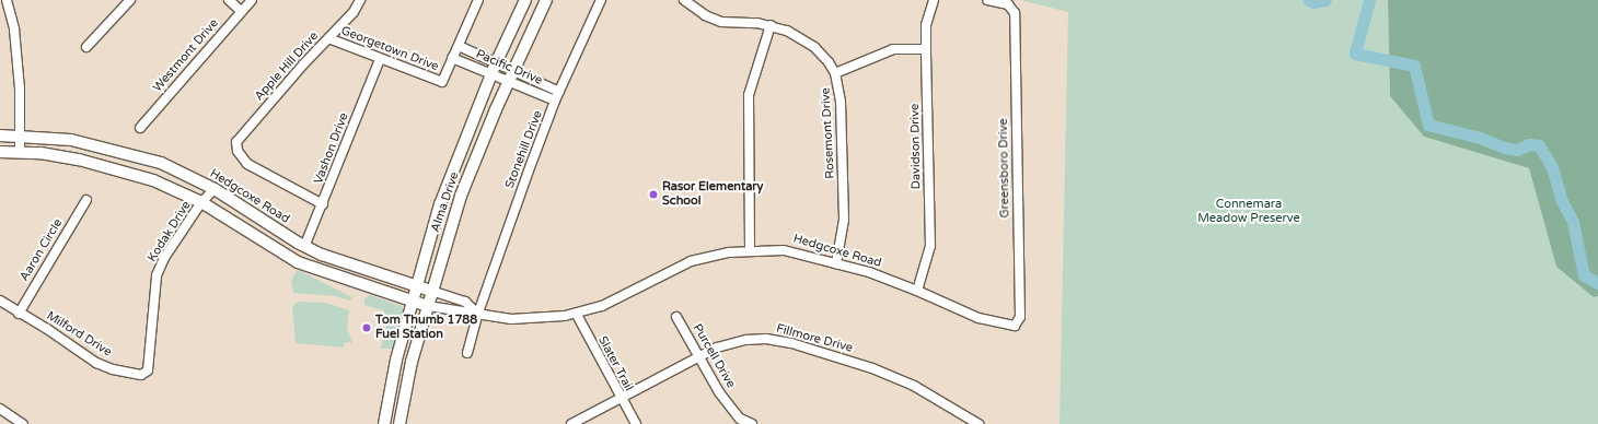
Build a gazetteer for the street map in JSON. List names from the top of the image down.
{
  "streets": {
    "main road": ["Hedgcoxe Road", "Alma Drive"],
    "street": [
      "Georgetown Drive",
      "Westmont Drive",
      "Apple Hill Drive",
      "Pacific Drive",
      "Rosemont Drive",
      "Davidson Drive",
      "Vashon Drive",
      "Stonehill Drive",
      "Greensboro Drive",
      "Kodak Drive",
      "Aaron Circle",
      "Milford Drive",
      "Fillmore Drive",
      "Purcell Drive",
      "Slater Trail"
    ]
  },
  "crossings": [
    ["Georgetown Drive", "Apple Hill Drive"],
    ["Georgetown Drive", "Pacific Drive"],
    ["Georgetown Drive", "Vashon Drive"],
    ["Apple Hill Drive", "Vashon Drive"],
    ["Pacific Drive", "Stonehill Drive"],
    ["Pacific Drive", "Alma Drive"],
    ["Rosemont Drive", "Hedgcoxe Road"],
    ["Davidson Drive", "Hedgcoxe Road"],
    ["Vashon Drive", "Hedgcoxe Road"],
    ["Stonehill Drive", "Hedgcoxe Road"],
    ["Greensboro Drive", "Hedgcoxe Road"],
    ["Hedgcoxe Road", "Alma Drive"],
    ["Hedgcoxe Road", "Kodak Drive"],
    ["Hedgcoxe Road", "Slater Trail"],
    ["Kodak Drive", "Milford Drive"],
    ["Aaron Circle", "Milford Drive"],
    ["Fillmore Drive", "Purcell Drive"],
    ["Fillmore Drive", "Slater Trail"]
  ],
  "parks": ["Connemara Meadow Preserve"],
  "places": ["Rasor Elementary School", "Tom Thumb 1788 Fuel Station"]
}
